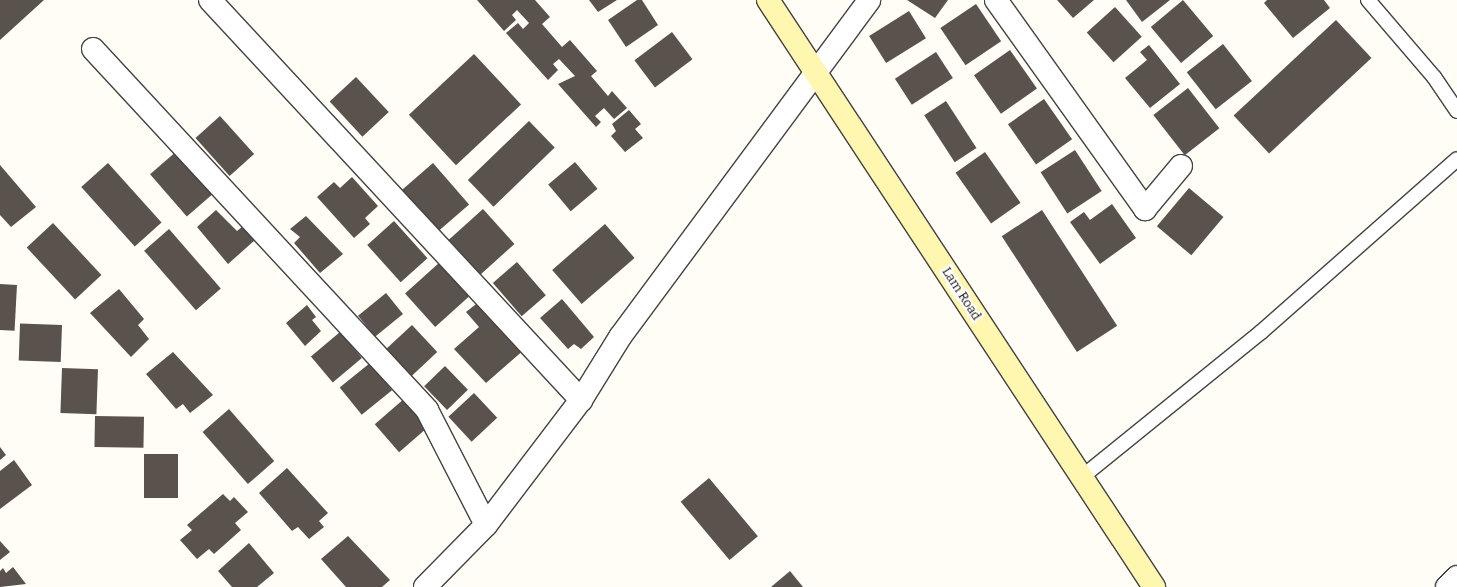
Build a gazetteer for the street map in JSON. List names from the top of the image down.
{
  "streets": {
    "main road": ["Lam Road"]
  }
}
